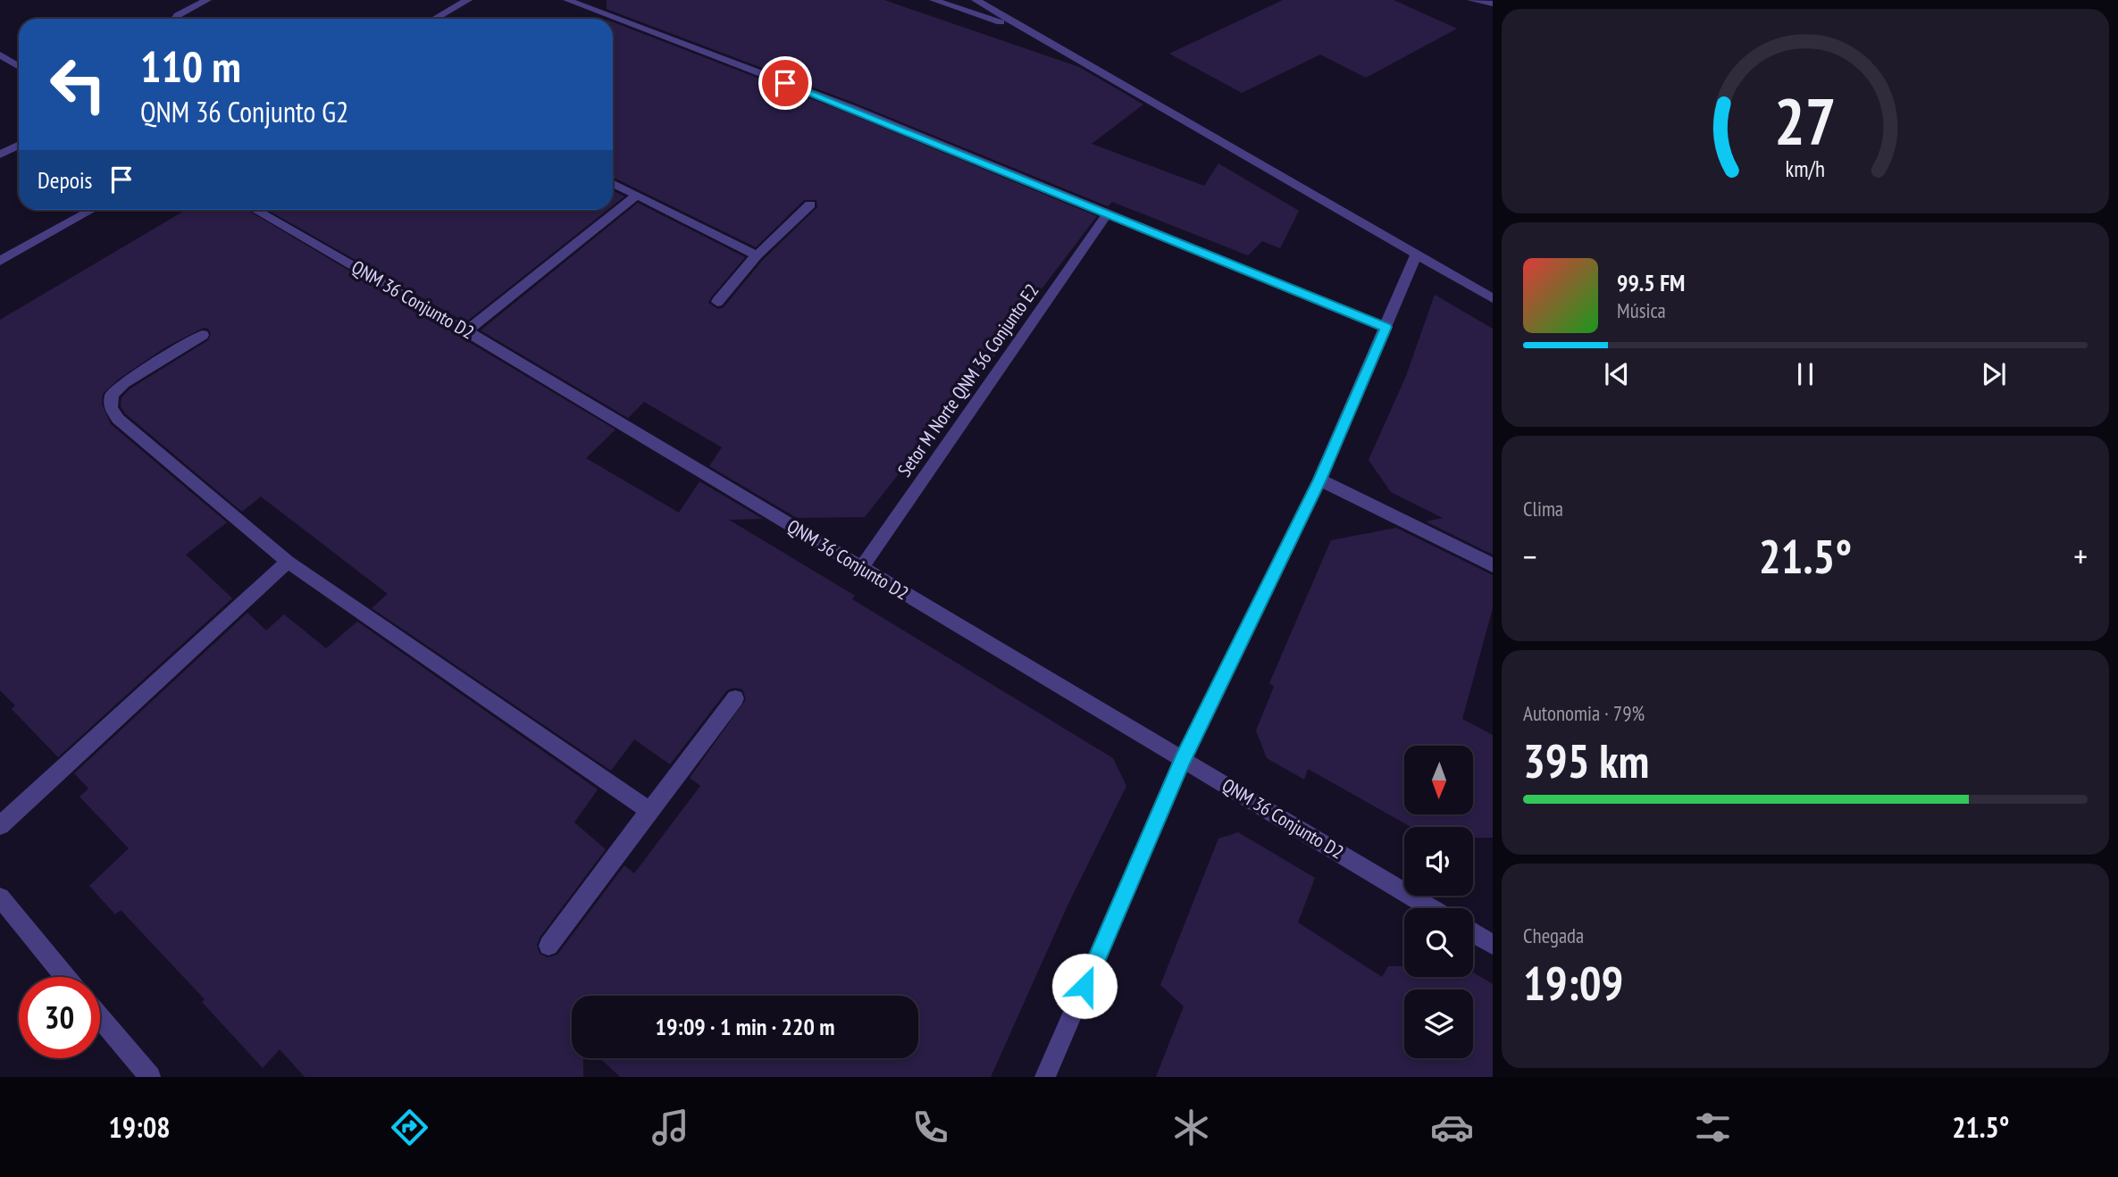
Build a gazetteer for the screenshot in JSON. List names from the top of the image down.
{
  "streets": {
    "street": ["QNM 36 Conjunto D2", "Setor M Norte QNM 36 Conjunto E2"]
  },
  "crossings": [
    ["QNM 36 Conjunto D2", "Setor M Norte QNM 36 Conjunto E2"]
  ],
  "north": "bottom",
  "page": {
    "turn": ["110 m", "QNM 36 Conjunto G2"],
    "then": "Depois",
    "song": ["99.5 FM", "Música"],
    "tile": [
      "Clima",
      ["Autonomia · 79%", "395 km"],
      ["Chegada", "19:09"]
    ],
    "heat": ["−", "21.5°", "+"],
    "limit": "30",
    "trip": "19:09 · 1 min · 220 m",
    "tabs": ["19:08", "21.5°"],
    "gauge": ["27", "km/h"]
  }
}
